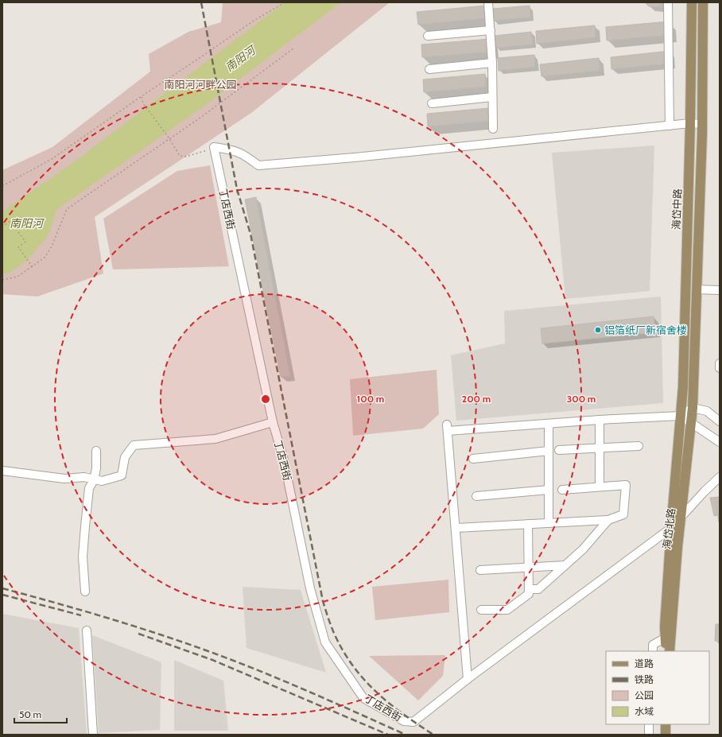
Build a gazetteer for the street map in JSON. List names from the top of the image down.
{
  "streets": {
    "main road": ["海岱中路", "海岱北路"],
    "street": ["丁店西街"]
  },
  "crossings": [
    ["丁店西街", "海岱北路"],
    ["海岱中路", "海岱北路"]
  ],
  "water": ["南阳河"],
  "parks": ["南阳河河畔公园"],
  "places": ["铝箔纸厂新宿舍楼"],
  "legend": [
    "道路",
    "铁路",
    "公园",
    "水域"
  ],
  "scale_bar": "50 m",
  "rings": ["100 m", "200 m", "300 m"]
}
